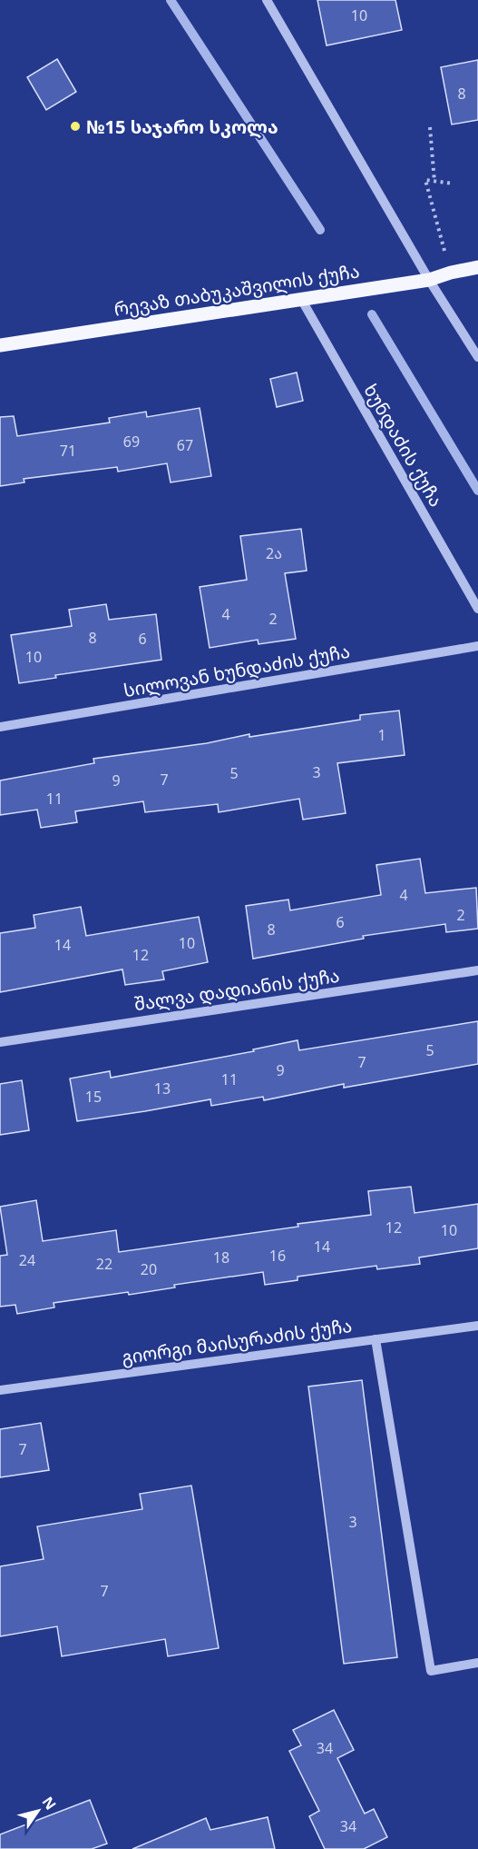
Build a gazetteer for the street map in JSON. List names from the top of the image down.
{
  "streets": {
    "main road": ["რევაზ თაბუკაშვილის ქუჩა"],
    "street": [
      "ხუნდაძის ქუჩა",
      "სილოვან ხუნდაძის ქუჩა",
      "შალვა დადიანის ქუჩა",
      "გიორგი მაისურაძის ქუჩა"
    ]
  },
  "crossings": [
    ["რევაზ თაბუკაშვილის ქუჩა", "ხუნდაძის ქუჩა"]
  ],
  "places": ["№15 საჯარო სკოლა"],
  "house_numbers": [
    "10",
    "8",
    "69",
    "67",
    "71",
    "2ა",
    "4",
    "2",
    "8",
    "6",
    "10",
    "1",
    "3",
    "5",
    "7",
    "9",
    "11",
    "4",
    "2",
    "6",
    "8",
    "10",
    "14",
    "12",
    "5",
    "7",
    "9",
    "11",
    "13",
    "15",
    "12",
    "10",
    "14",
    "16",
    "18",
    "24",
    "22",
    "20",
    "7",
    "3",
    "7",
    "34",
    "34"
  ],
  "north": "top right"
}
